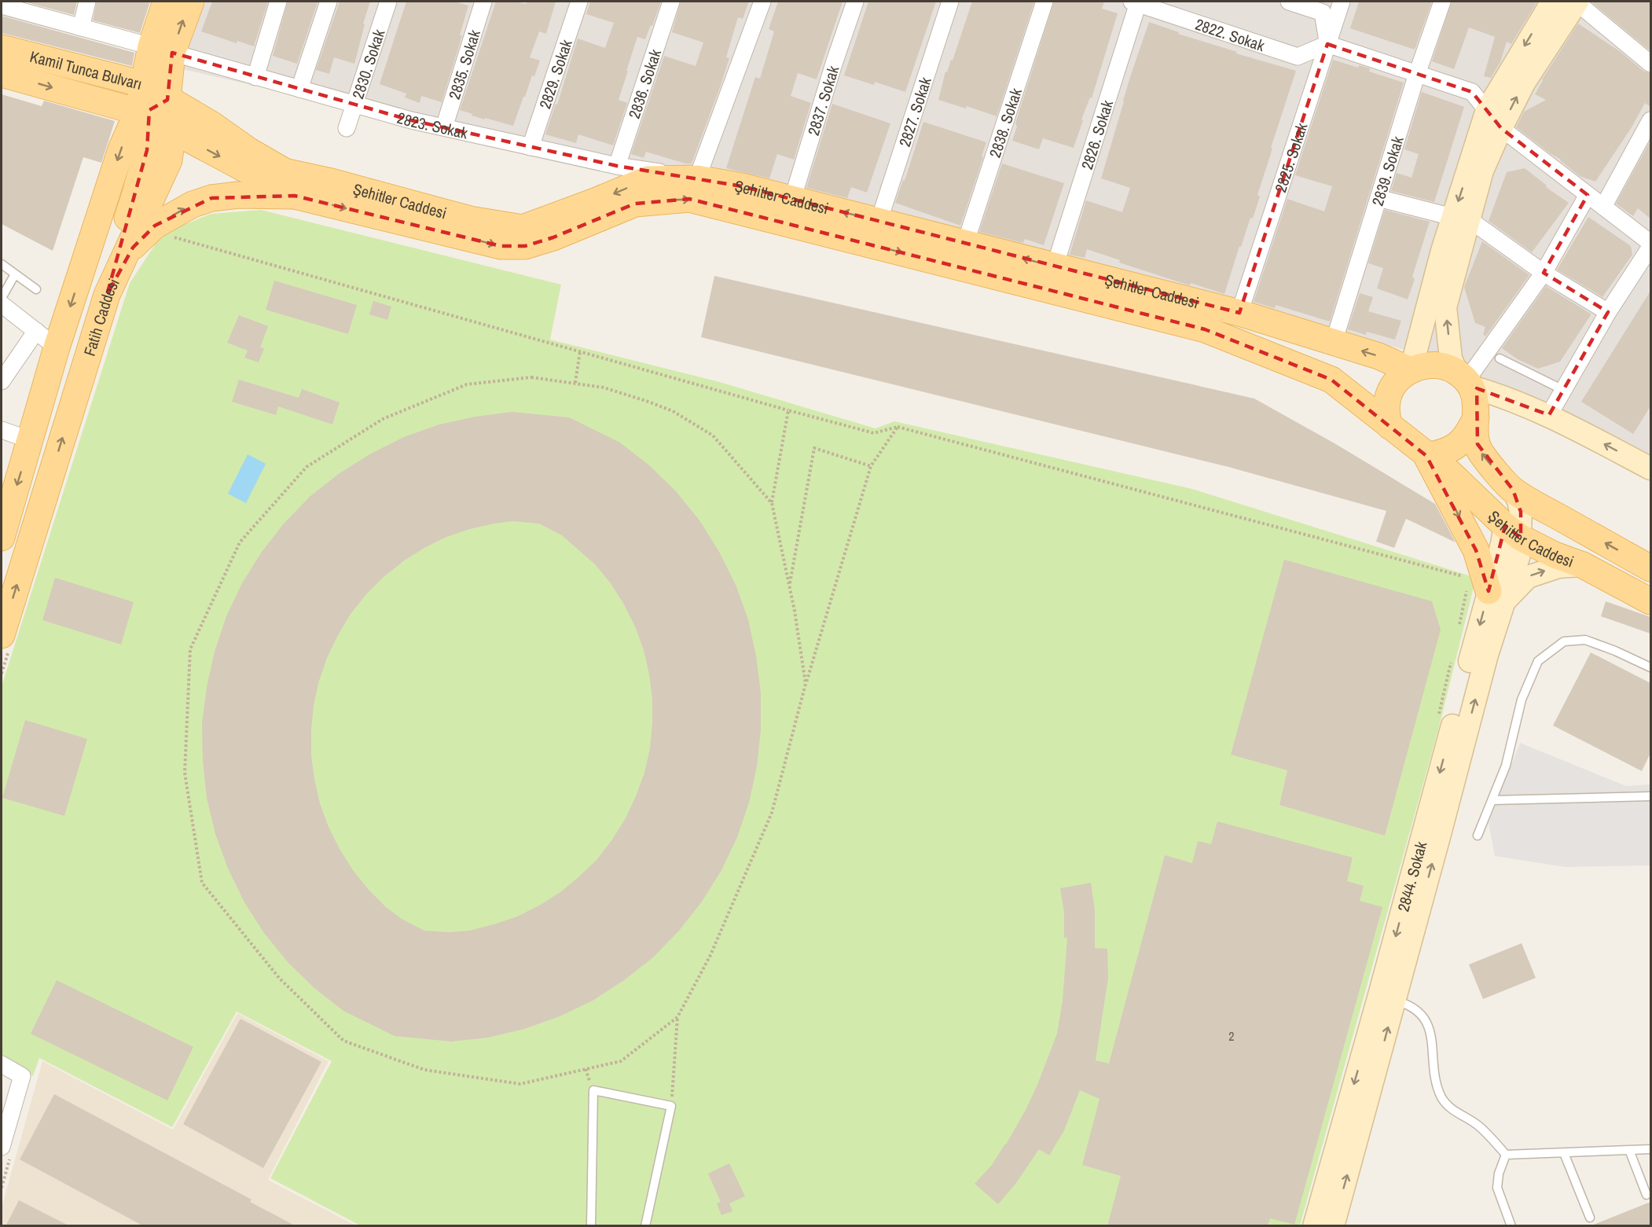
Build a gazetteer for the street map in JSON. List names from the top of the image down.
{
  "streets": {
    "main road": [
      "Kamil Tunca Bulvarı",
      "Şehitler Caddesi",
      "Fatih Caddesi",
      "2844. Sokak"
    ],
    "street": [
      "2822. Sokak",
      "2830. Sokak",
      "2835. Sokak",
      "2829. Sokak",
      "2836. Sokak",
      "2837. Sokak",
      "2827. Sokak",
      "2838. Sokak",
      "2823. Sokak",
      "2826. Sokak",
      "2825. Sokak",
      "2839. Sokak"
    ]
  },
  "crossings": [
    ["2822. Sokak", "2826. Sokak"],
    ["2822. Sokak", "2825. Sokak"],
    ["2830. Sokak", "2823. Sokak"],
    ["2835. Sokak", "2823. Sokak"],
    ["Kamil Tunca Bulvarı", "Şehitler Caddesi"],
    ["2829. Sokak", "2823. Sokak"],
    ["2836. Sokak", "2823. Sokak"],
    ["2837. Sokak", "Şehitler Caddesi"],
    ["2827. Sokak", "Şehitler Caddesi"],
    ["2838. Sokak", "Şehitler Caddesi"],
    ["2823. Sokak", "Şehitler Caddesi"],
    ["2826. Sokak", "Şehitler Caddesi"],
    ["2825. Sokak", "Şehitler Caddesi"],
    ["2839. Sokak", "Şehitler Caddesi"],
    ["Şehitler Caddesi", "Fatih Caddesi"],
    ["Şehitler Caddesi", "2844. Sokak"]
  ],
  "house_numbers": ["2"]
}
